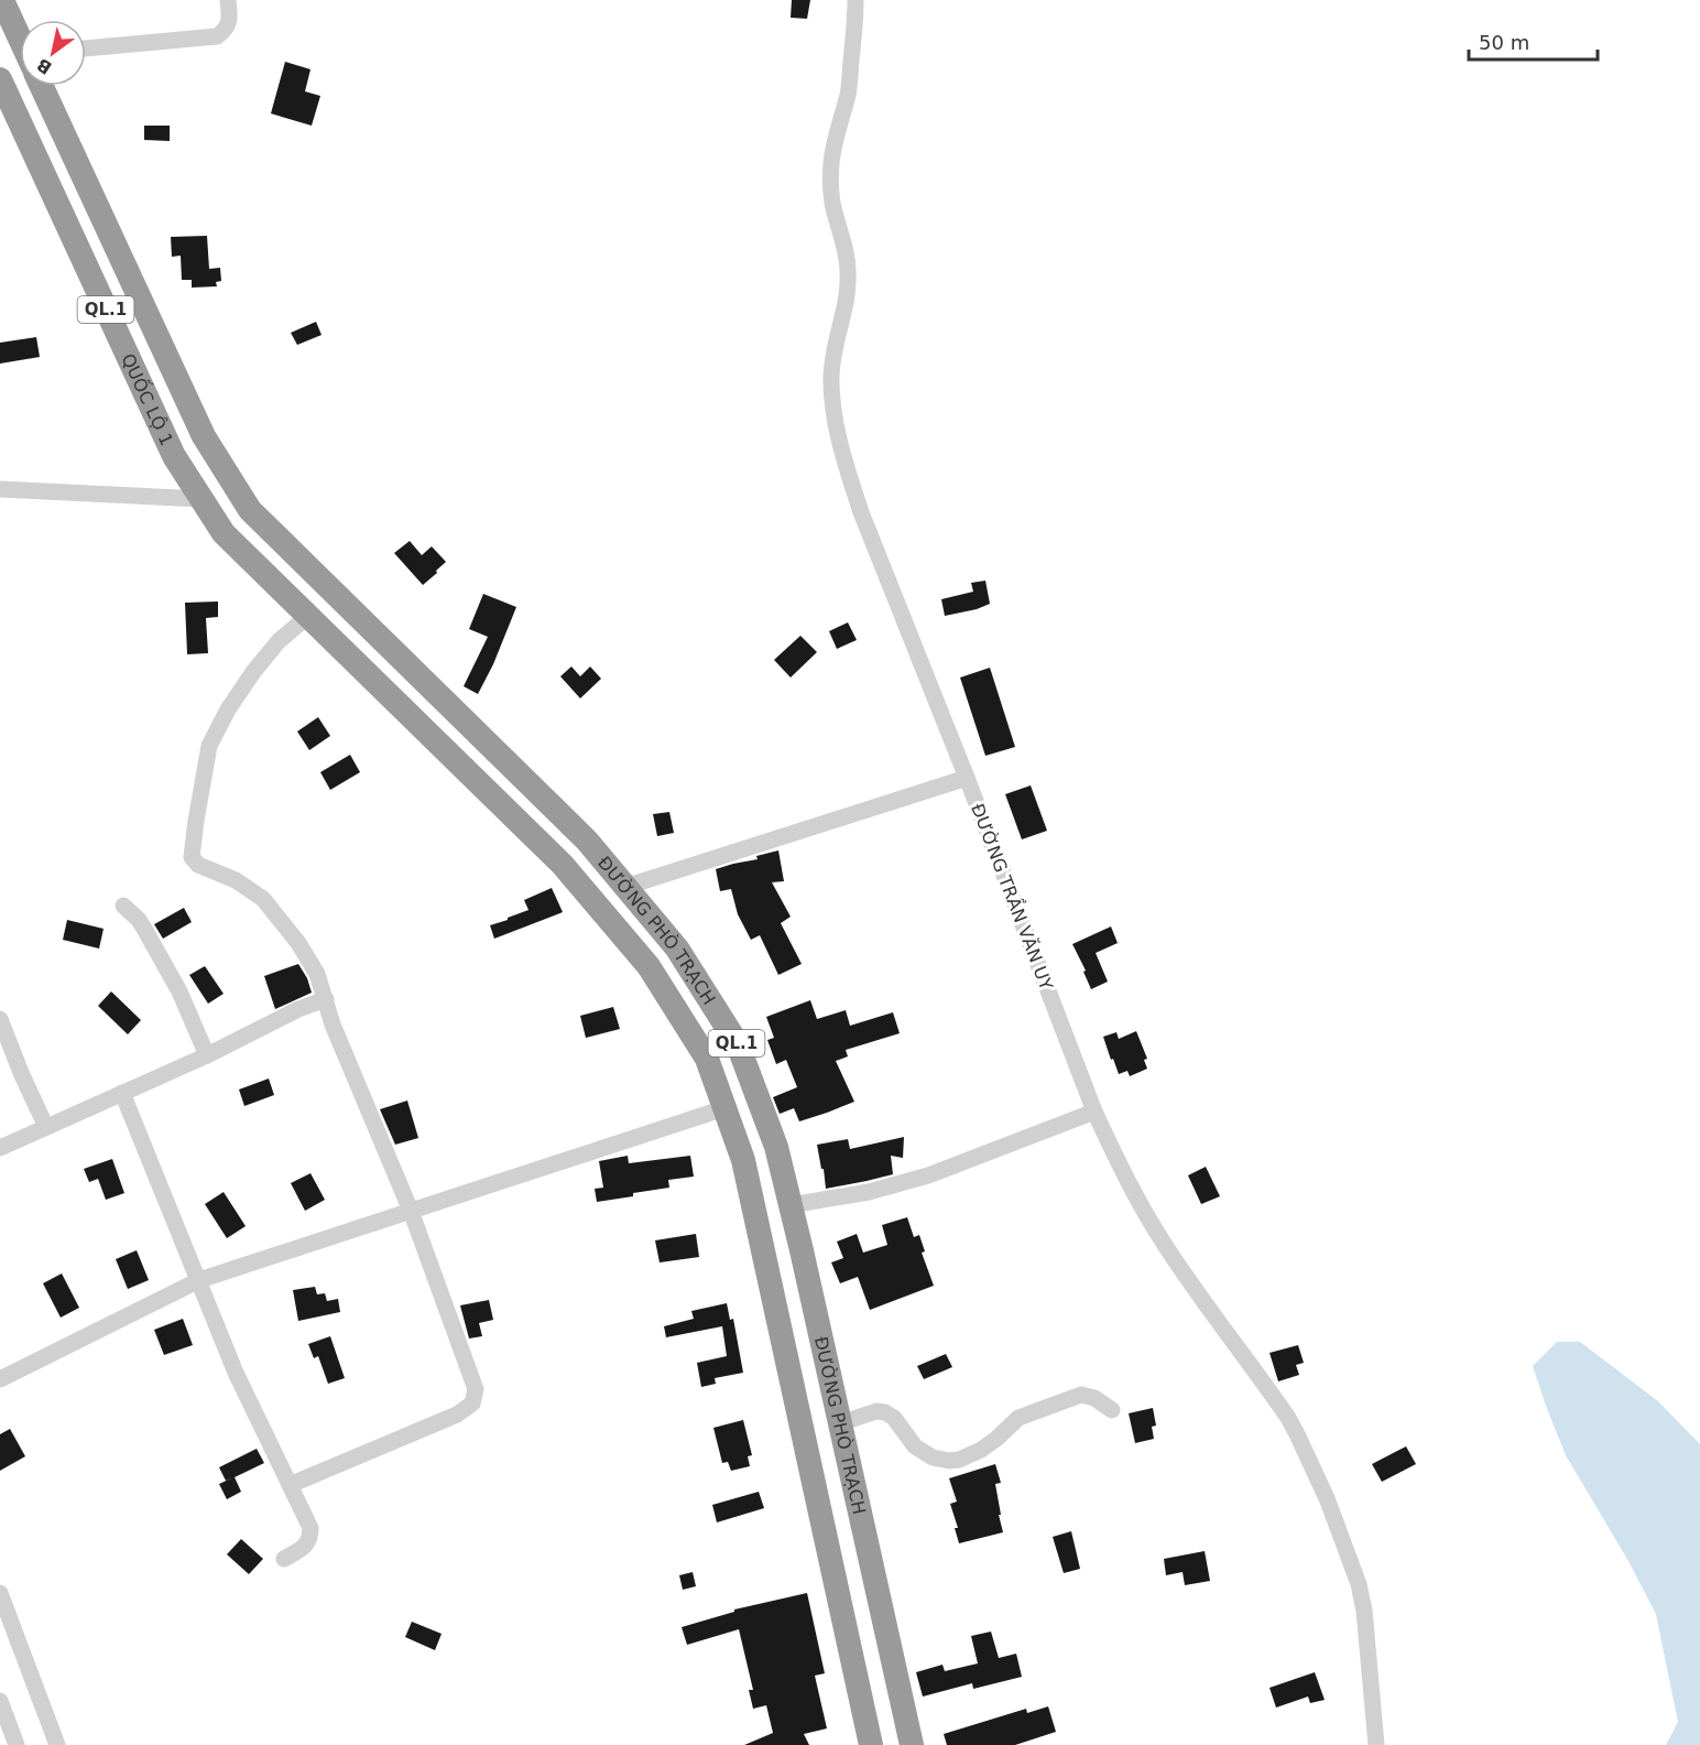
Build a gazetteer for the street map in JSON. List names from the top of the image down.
{
  "streets": {
    "highway": ["QL.1", "QUỐC LỘ 1", "ĐƯỜNG PHÒ TRẠCH"],
    "street": ["ĐƯỜNG TRẦN VĂN UY"]
  },
  "crossings": [
    ["QUỐC LỘ 1", "ĐƯỜNG PHÒ TRẠCH"]
  ],
  "scale_bar": "50 m",
  "north": "bottom left"
}
